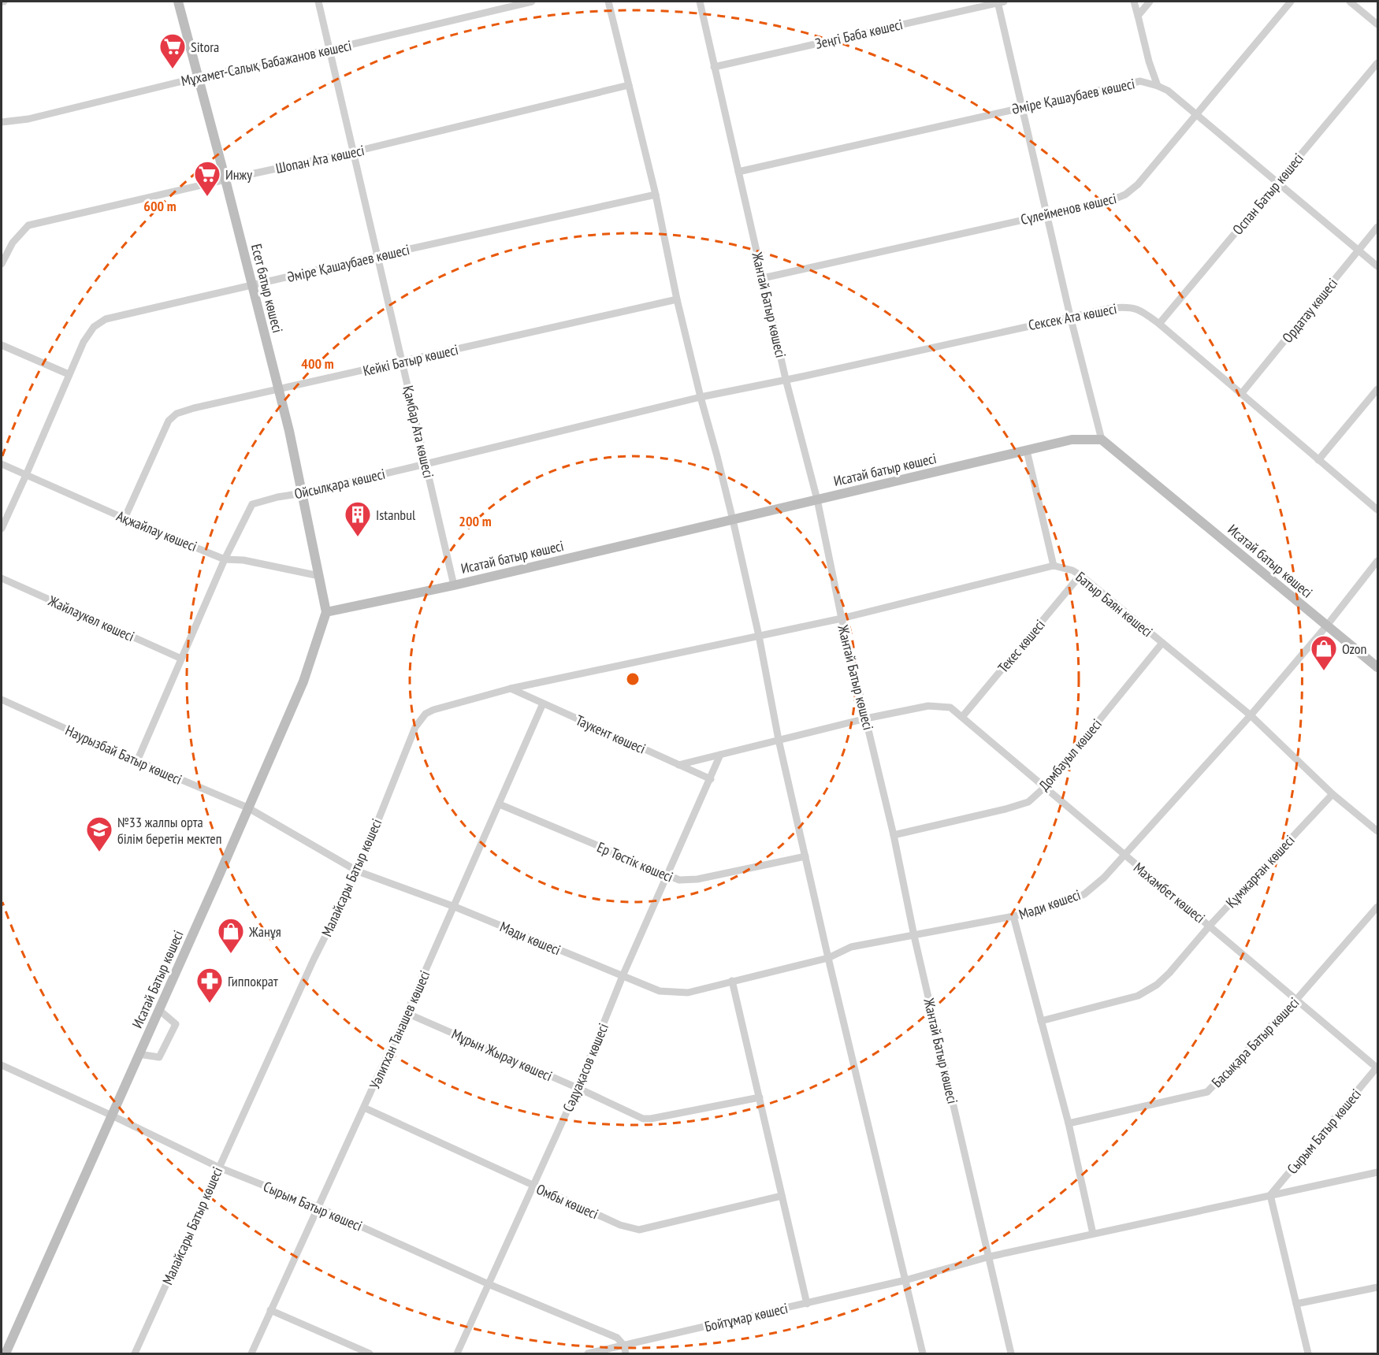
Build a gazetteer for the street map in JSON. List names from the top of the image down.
{
  "streets": {
    "street": [
      "Зеңгі Баба көшесі",
      "Мұхамет-Салық Бабажанов көшесі",
      "Әміре Қашаубаев көшесі",
      "Шопан Ата көшесі",
      "Оспан Батыр көшесі",
      "Сүлейменов көшесі",
      "Есет батыр көшесі",
      "Жантай Батыр көшесі",
      "Ордатау көшесі",
      "Сексек Ата көшесі",
      "Кейкі Батыр көшесі",
      "Қамбар Ата көшесі",
      "Исатай батыр көшесі",
      "Ойсылқара көшесі",
      "Ақжайлау көшесі",
      "Батыр Баян көшесі",
      "Жайлаукөл көшесі",
      "Текес көшесі",
      "Таукент көшесі",
      "Наурызбай Батыр көшесі",
      "Домбауыл көшесі",
      "Ер Төстік көшесі",
      "Құмжарған көшесі",
      "Малайсары Батыр көшесі",
      "Махамбет көшесі",
      "Мәди көшесі",
      "Исатай Батыр көшесі",
      "Уәлитхан Танашев көшесі",
      "Басықара Батыр көшесі",
      "Мұрын Жырау көшесі",
      "Сәдуақасов көшесі",
      "Сырым Батыр көшесі",
      "Омбы көшесі",
      "Бойтұмар көшесі"
    ]
  },
  "crossings": [
    ["Зеңгі Баба көшесі", "Жантай Батыр көшесі"],
    ["Мұхамет-Салық Бабажанов көшесі", "Есет батыр көшесі"],
    ["Мұхамет-Салық Бабажанов көшесі", "Қамбар Ата көшесі"],
    ["Әміре Қашаубаев көшесі", "Оспан Батыр көшесі"],
    ["Әміре Қашаубаев көшесі", "Сүлейменов көшесі"],
    ["Әміре Қашаубаев көшесі", "Есет батыр көшесі"],
    ["Әміре Қашаубаев көшесі", "Жантай Батыр көшесі"],
    ["Әміре Қашаубаев көшесі", "Ордатау көшесі"],
    ["Әміре Қашаубаев көшесі", "Қамбар Ата көшесі"],
    ["Әміре Қашаубаев көшесі", "Ақжайлау көшесі"],
    ["Шопан Ата көшесі", "Есет батыр көшесі"],
    ["Шопан Ата көшесі", "Қамбар Ата көшесі"],
    ["Оспан Батыр көшесі", "Сексек Ата көшесі"],
    ["Сүлейменов көшесі", "Жантай Батыр көшесі"],
    ["Есет батыр көшесі", "Кейкі Батыр көшесі"],
    ["Есет батыр көшесі", "Исатай батыр көшесі"],
    ["Есет батыр көшесі", "Ойсылқара көшесі"],
    ["Есет батыр көшесі", "Ақжайлау көшесі"],
    ["Есет батыр көшесі", "Исатай Батыр көшесі"],
    ["Жантай Батыр көшесі", "Сексек Ата көшесі"],
    ["Жантай Батыр көшесі", "Исатай батыр көшесі"],
    ["Жантай Батыр көшесі", "Домбауыл көшесі"],
    ["Жантай Батыр көшесі", "Махамбет көшесі"],
    ["Жантай Батыр көшесі", "Мәди көшесі"],
    ["Жантай Батыр көшесі", "Бойтұмар көшесі"],
    ["Ордатау көшесі", "Сексек Ата көшесі"],
    ["Сексек Ата көшесі", "Ойсылқара көшесі"],
    ["Кейкі Батыр көшесі", "Қамбар Ата көшесі"],
    ["Кейкі Батыр көшесі", "Ақжайлау көшесі"],
    ["Қамбар Ата көшесі", "Исатай батыр көшесі"],
    ["Қамбар Ата көшесі", "Ойсылқара көшесі"],
    ["Исатай батыр көшесі", "Мәди көшесі"],
    ["Исатай батыр көшесі", "Исатай Батыр көшесі"],
    ["Ойсылқара көшесі", "Ақжайлау көшесі"],
    ["Ойсылқара көшесі", "Жайлаукөл көшесі"],
    ["Ойсылқара көшесі", "Наурызбай Батыр көшесі"],
    ["Батыр Баян көшесі", "Текес көшесі"],
    ["Батыр Баян көшесі", "Домбауыл көшесі"],
    ["Батыр Баян көшесі", "Құмжарған көшесі"],
    ["Батыр Баян көшесі", "Мәди көшесі"],
    ["Текес көшесі", "Махамбет көшесі"],
    ["Таукент көшесі", "Малайсары Батыр көшесі"],
    ["Таукент көшесі", "Махамбет көшесі"],
    ["Таукент көшесі", "Уәлитхан Танашев көшесі"],
    ["Таукент көшесі", "Сәдуақасов көшесі"],
    ["Наурызбай Батыр көшесі", "Мәди көшесі"],
    ["Наурызбай Батыр көшесі", "Исатай Батыр көшесі"],
    ["Домбауыл көшесі", "Махамбет көшесі"],
    ["Ер Төстік көшесі", "Уәлитхан Танашев көшесі"],
    ["Ер Төстік көшесі", "Сәдуақасов көшесі"],
    ["Құмжарған көшесі", "Махамбет көшесі"],
    ["Құмжарған көшесі", "Мәди көшесі"],
    ["Малайсары Батыр көшесі", "Мәди көшесі"],
    ["Малайсары Батыр көшесі", "Сырым Батыр көшесі"],
    ["Махамбет көшесі", "Мәди көшесі"],
    ["Махамбет көшесі", "Басықара Батыр көшесі"],
    ["Махамбет көшесі", "Сәдуақасов көшесі"],
    ["Махамбет көшесі", "Сырым Батыр көшесі"],
    ["Мәди көшесі", "Исатай Батыр көшесі"],
    ["Мәди көшесі", "Уәлитхан Танашев көшесі"],
    ["Мәди көшесі", "Басықара Батыр көшесі"],
    ["Мәди көшесі", "Сәдуақасов көшесі"],
    ["Мәди көшесі", "Бойтұмар көшесі"],
    ["Исатай Батыр көшесі", "Сырым Батыр көшесі"],
    ["Уәлитхан Танашев көшесі", "Мұрын Жырау көшесі"],
    ["Уәлитхан Танашев көшесі", "Сырым Батыр көшесі"],
    ["Уәлитхан Танашев көшесі", "Омбы көшесі"],
    ["Мұрын Жырау көшесі", "Сәдуақасов көшесі"],
    ["Сәдуақасов көшесі", "Сырым Батыр көшесі"],
    ["Сәдуақасов көшесі", "Омбы көшесі"],
    ["Сырым Батыр көшесі", "Бойтұмар көшесі"]
  ],
  "places": {
    "supermarket": ["Sitora", "Инжу"],
    "building": ["Istanbul"],
    "shop": ["Ozon", "Жанұя"],
    "school or university": ["№33 жалпы орта білім беретін мектеп"],
    "pharmacy": ["Гиппократ"]
  },
  "rings": ["600 m", "400 m", "200 m"]
}
